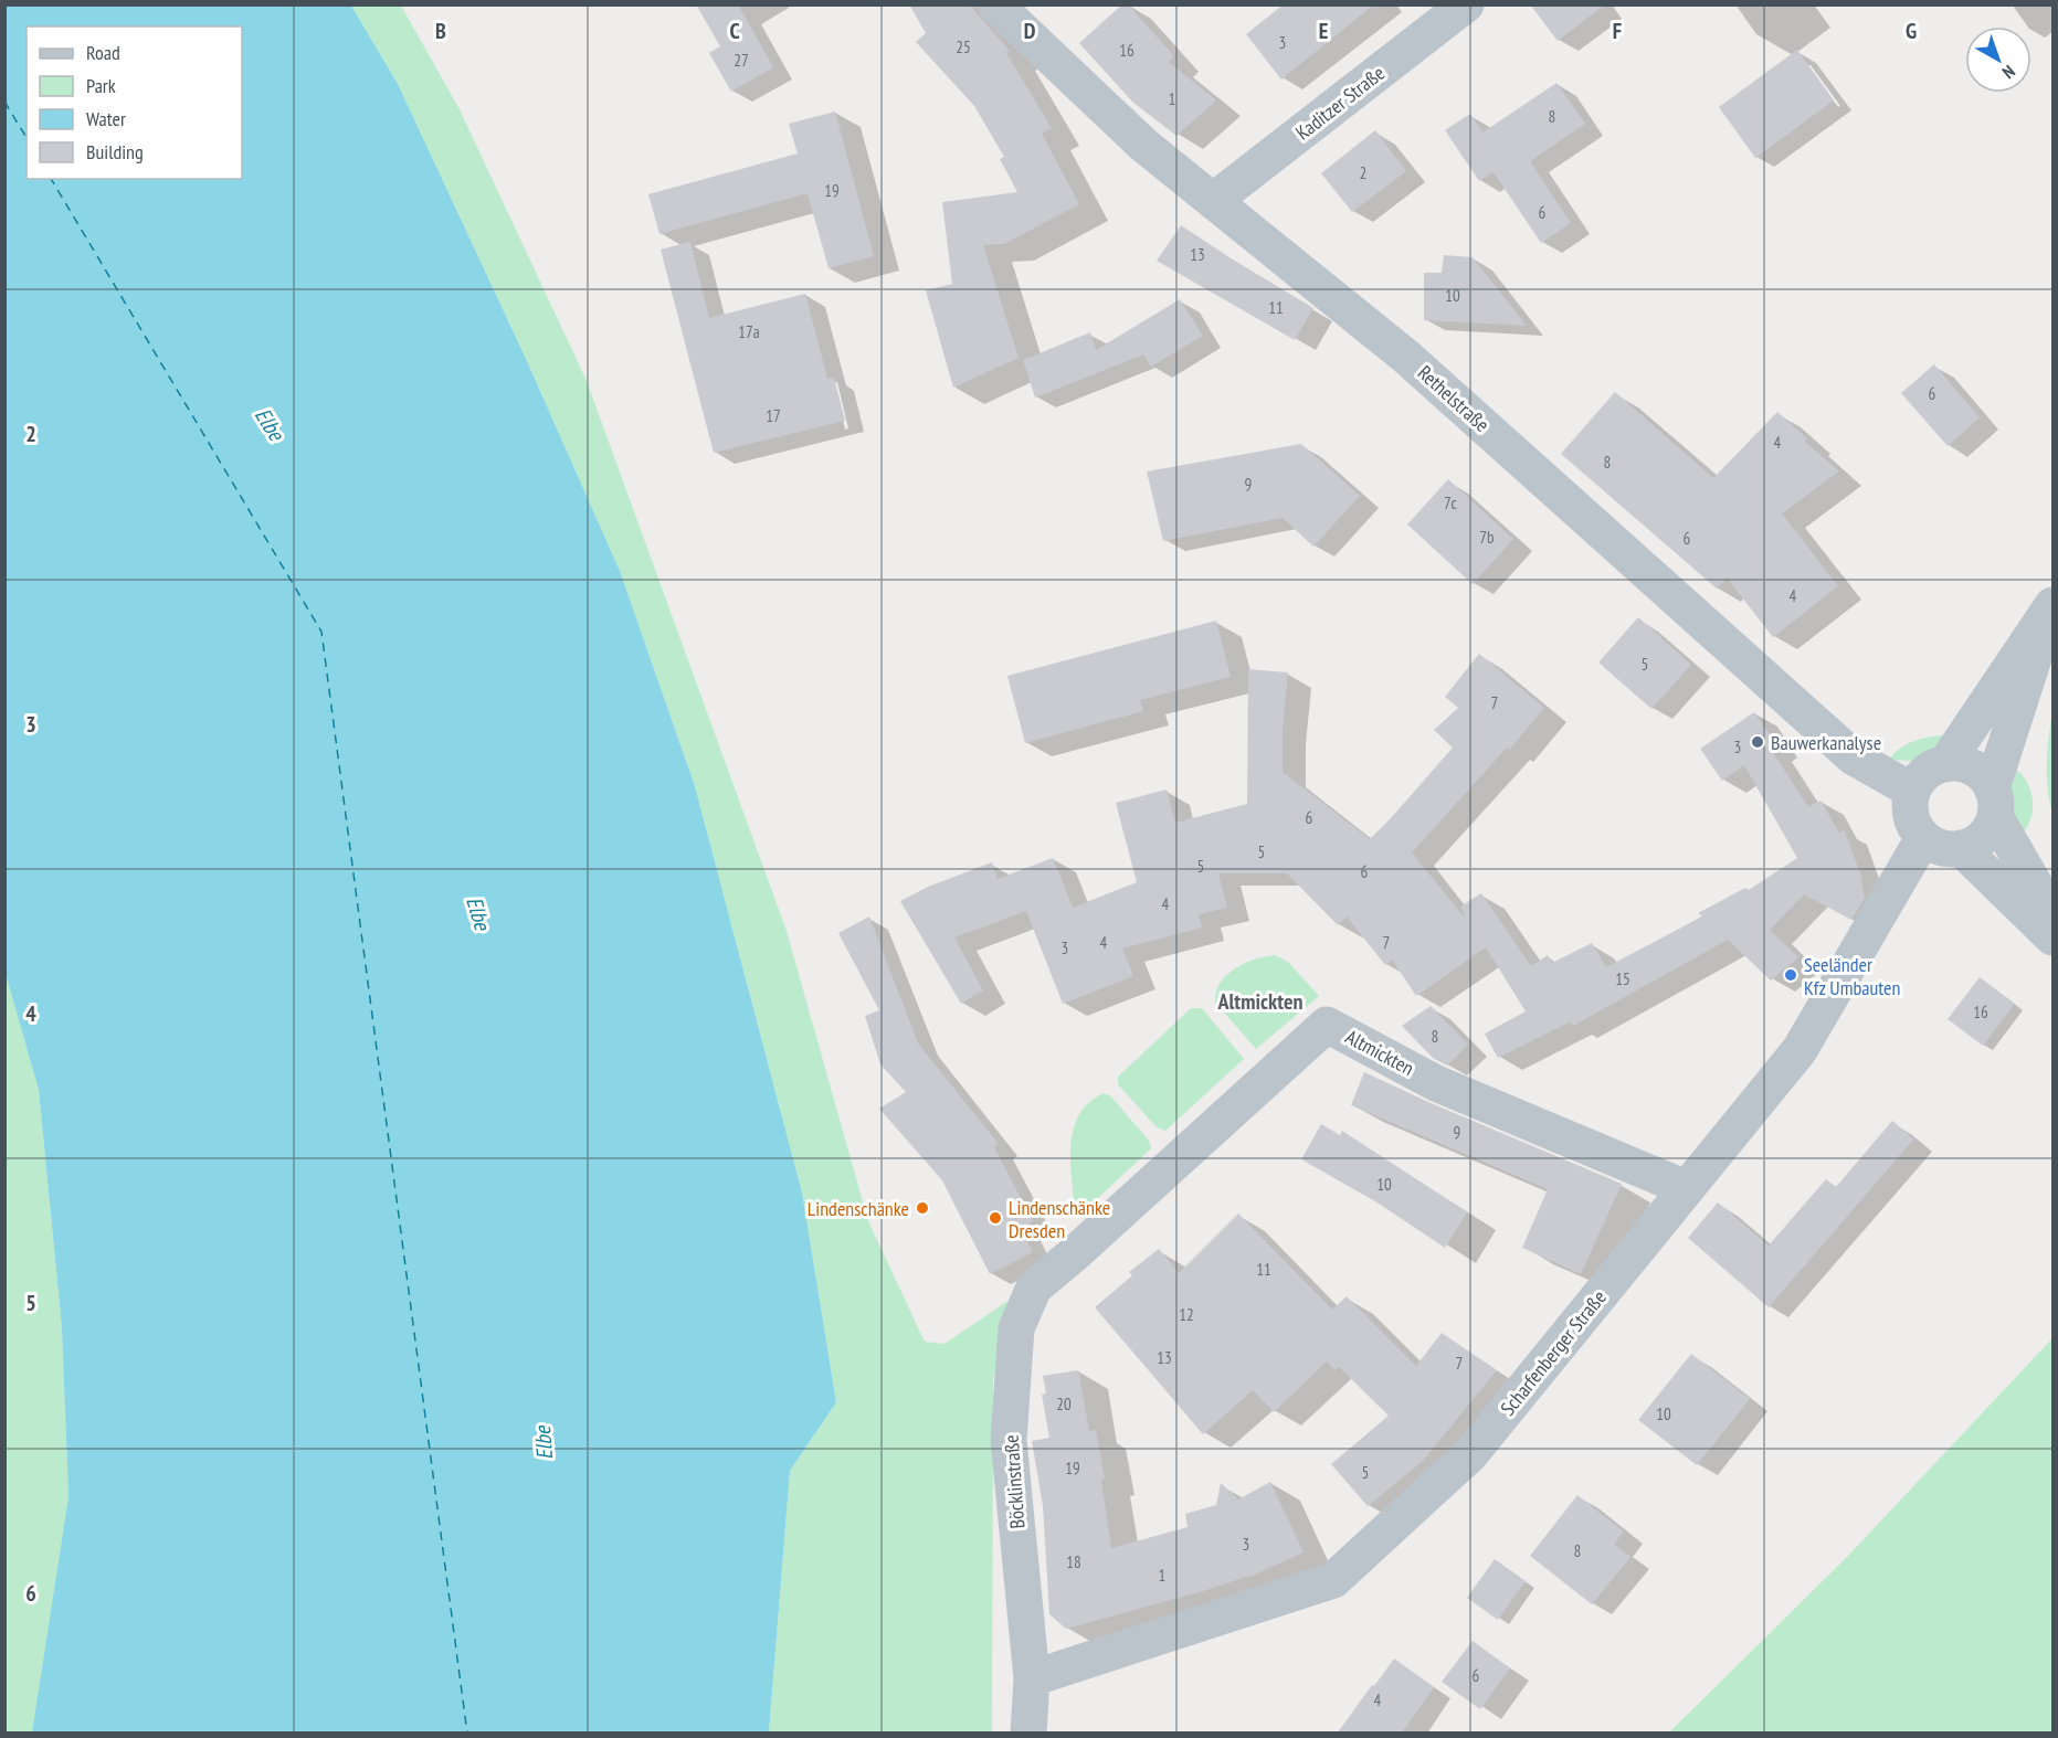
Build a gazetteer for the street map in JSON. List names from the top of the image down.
{
  "streets": {
    "street": [
      "Kaditzer Straße",
      "Rethelstraße",
      "Altmickten",
      "Scharfenberger Straße",
      "Böcklinstraße"
    ]
  },
  "crossings": [
    ["Kaditzer Straße", "Rethelstraße"],
    ["Rethelstraße", "Scharfenberger Straße"],
    ["Altmickten", "Scharfenberger Straße"],
    ["Altmickten", "Böcklinstraße"],
    ["Scharfenberger Straße", "Böcklinstraße"]
  ],
  "districts": ["Altmickten"],
  "water": ["Elbe"],
  "places": [
    "Bauwerkanalyse",
    "Seeländer Kfz Umbauten",
    "Lindenschänke",
    "Lindenschänke Dresden"
  ],
  "house_numbers": [
    "3",
    "25",
    "16",
    "27",
    "1",
    "8",
    "2",
    "19",
    "6",
    "13",
    "10",
    "11",
    "17a",
    "6",
    "17",
    "4",
    "8",
    "9",
    "7c",
    "7b",
    "6",
    "4",
    "5",
    "7",
    "3",
    "6",
    "5",
    "5",
    "6",
    "4",
    "4",
    "7",
    "3",
    "15",
    "16",
    "8",
    "9",
    "10",
    "11",
    "12",
    "13",
    "7",
    "20",
    "10",
    "19",
    "5",
    "3",
    "8",
    "18",
    "1",
    "6",
    "4"
  ],
  "legend": [
    "Road",
    "Park",
    "Water",
    "Building"
  ],
  "north": "bottom right",
  "grid": {
    "columns": [
      "B",
      "C",
      "D",
      "E",
      "F",
      "G"
    ],
    "rows": [
      "2",
      "3",
      "4",
      "5",
      "6"
    ]
  }
}
